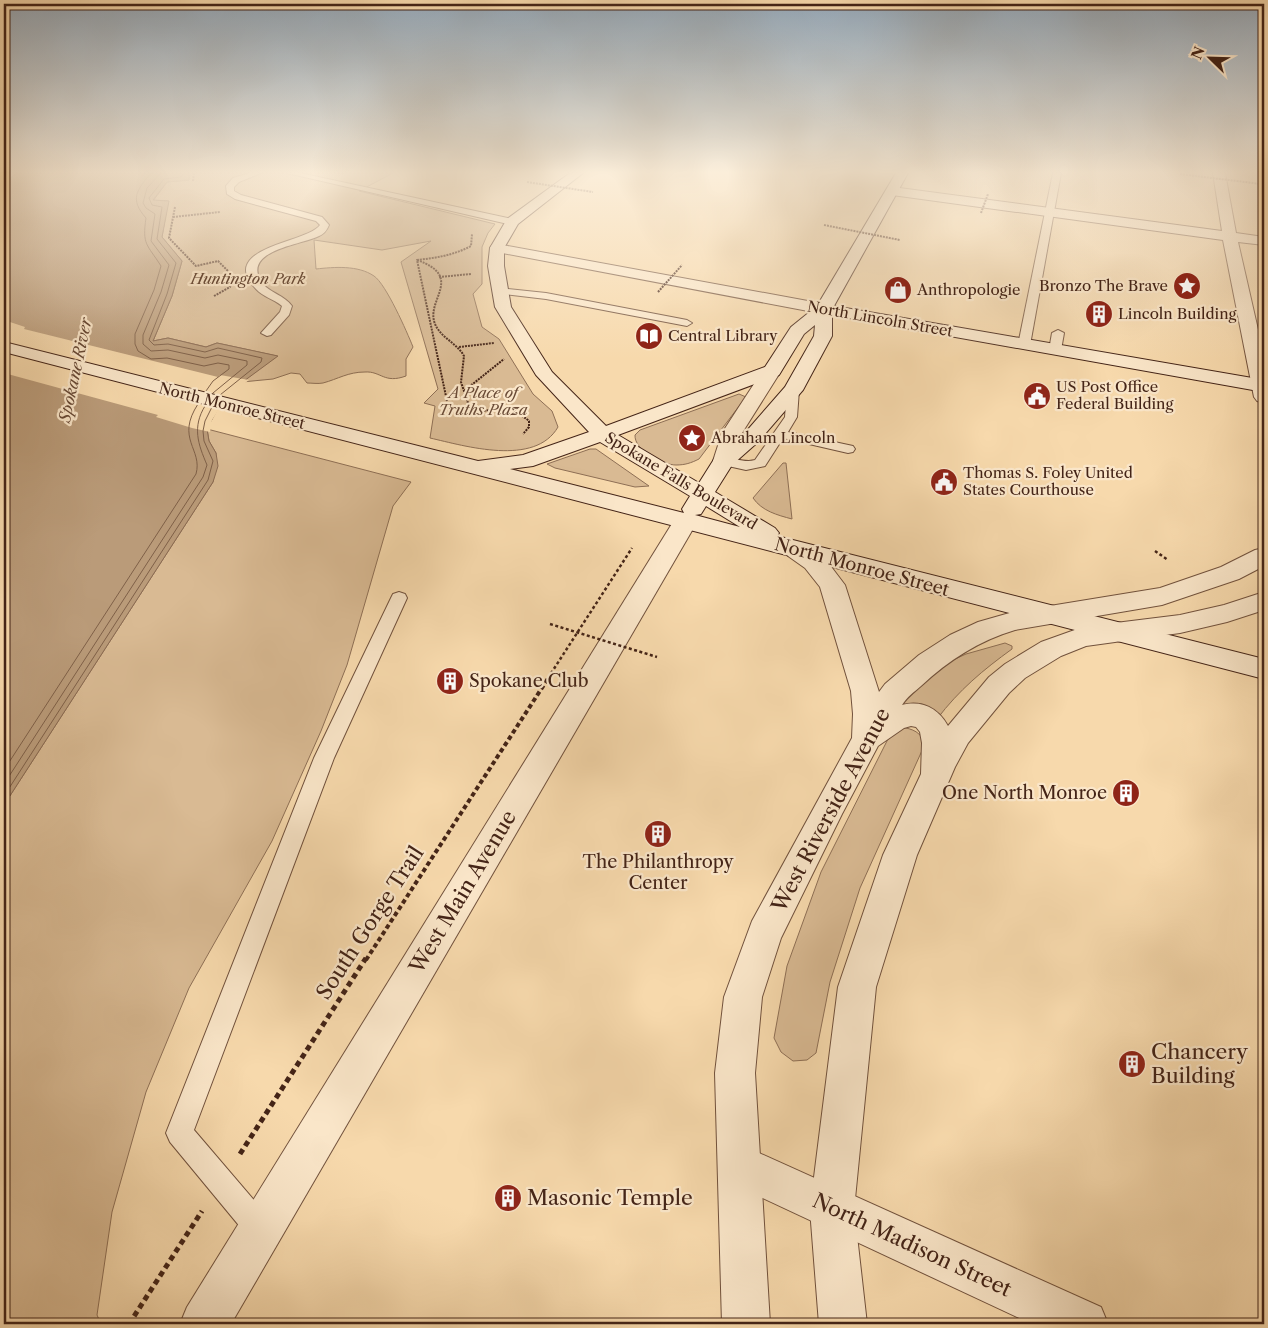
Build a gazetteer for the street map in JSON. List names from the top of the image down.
{
  "streets": {
    "street": [
      "North Lincoln Street",
      "North Monroe Street",
      "Spokane Falls Boulevard",
      "West Riverside Avenue",
      "West Main Avenue",
      "North Madison Street"
    ],
    "path": ["South Gorge Trail"]
  },
  "crossings": [
    ["North Lincoln Street", "Spokane Falls Boulevard"],
    ["North Lincoln Street", "West Main Avenue"],
    ["North Monroe Street", "Spokane Falls Boulevard"],
    ["North Monroe Street", "West Riverside Avenue"],
    ["North Monroe Street", "West Main Avenue"],
    ["Spokane Falls Boulevard", "West Main Avenue"],
    ["West Riverside Avenue", "North Madison Street"]
  ],
  "water": ["Spokane River"],
  "parks": ["Huntington Park", "A Place of Truths Plaza"],
  "places": {
    "place": ["Bronzo The Brave", "Abraham Lincoln"],
    "shop": ["Anthropologie"],
    "building": [
      "Lincoln Building",
      "Spokane Club",
      "One North Monroe",
      "The Philanthropy Center",
      "Chancery Building",
      "Masonic Temple"
    ],
    "library": ["Central Library"],
    "public building": ["US Post Office Federal Building", "Thomas S. Foley United States Courthouse"]
  },
  "north": "top left"
}
